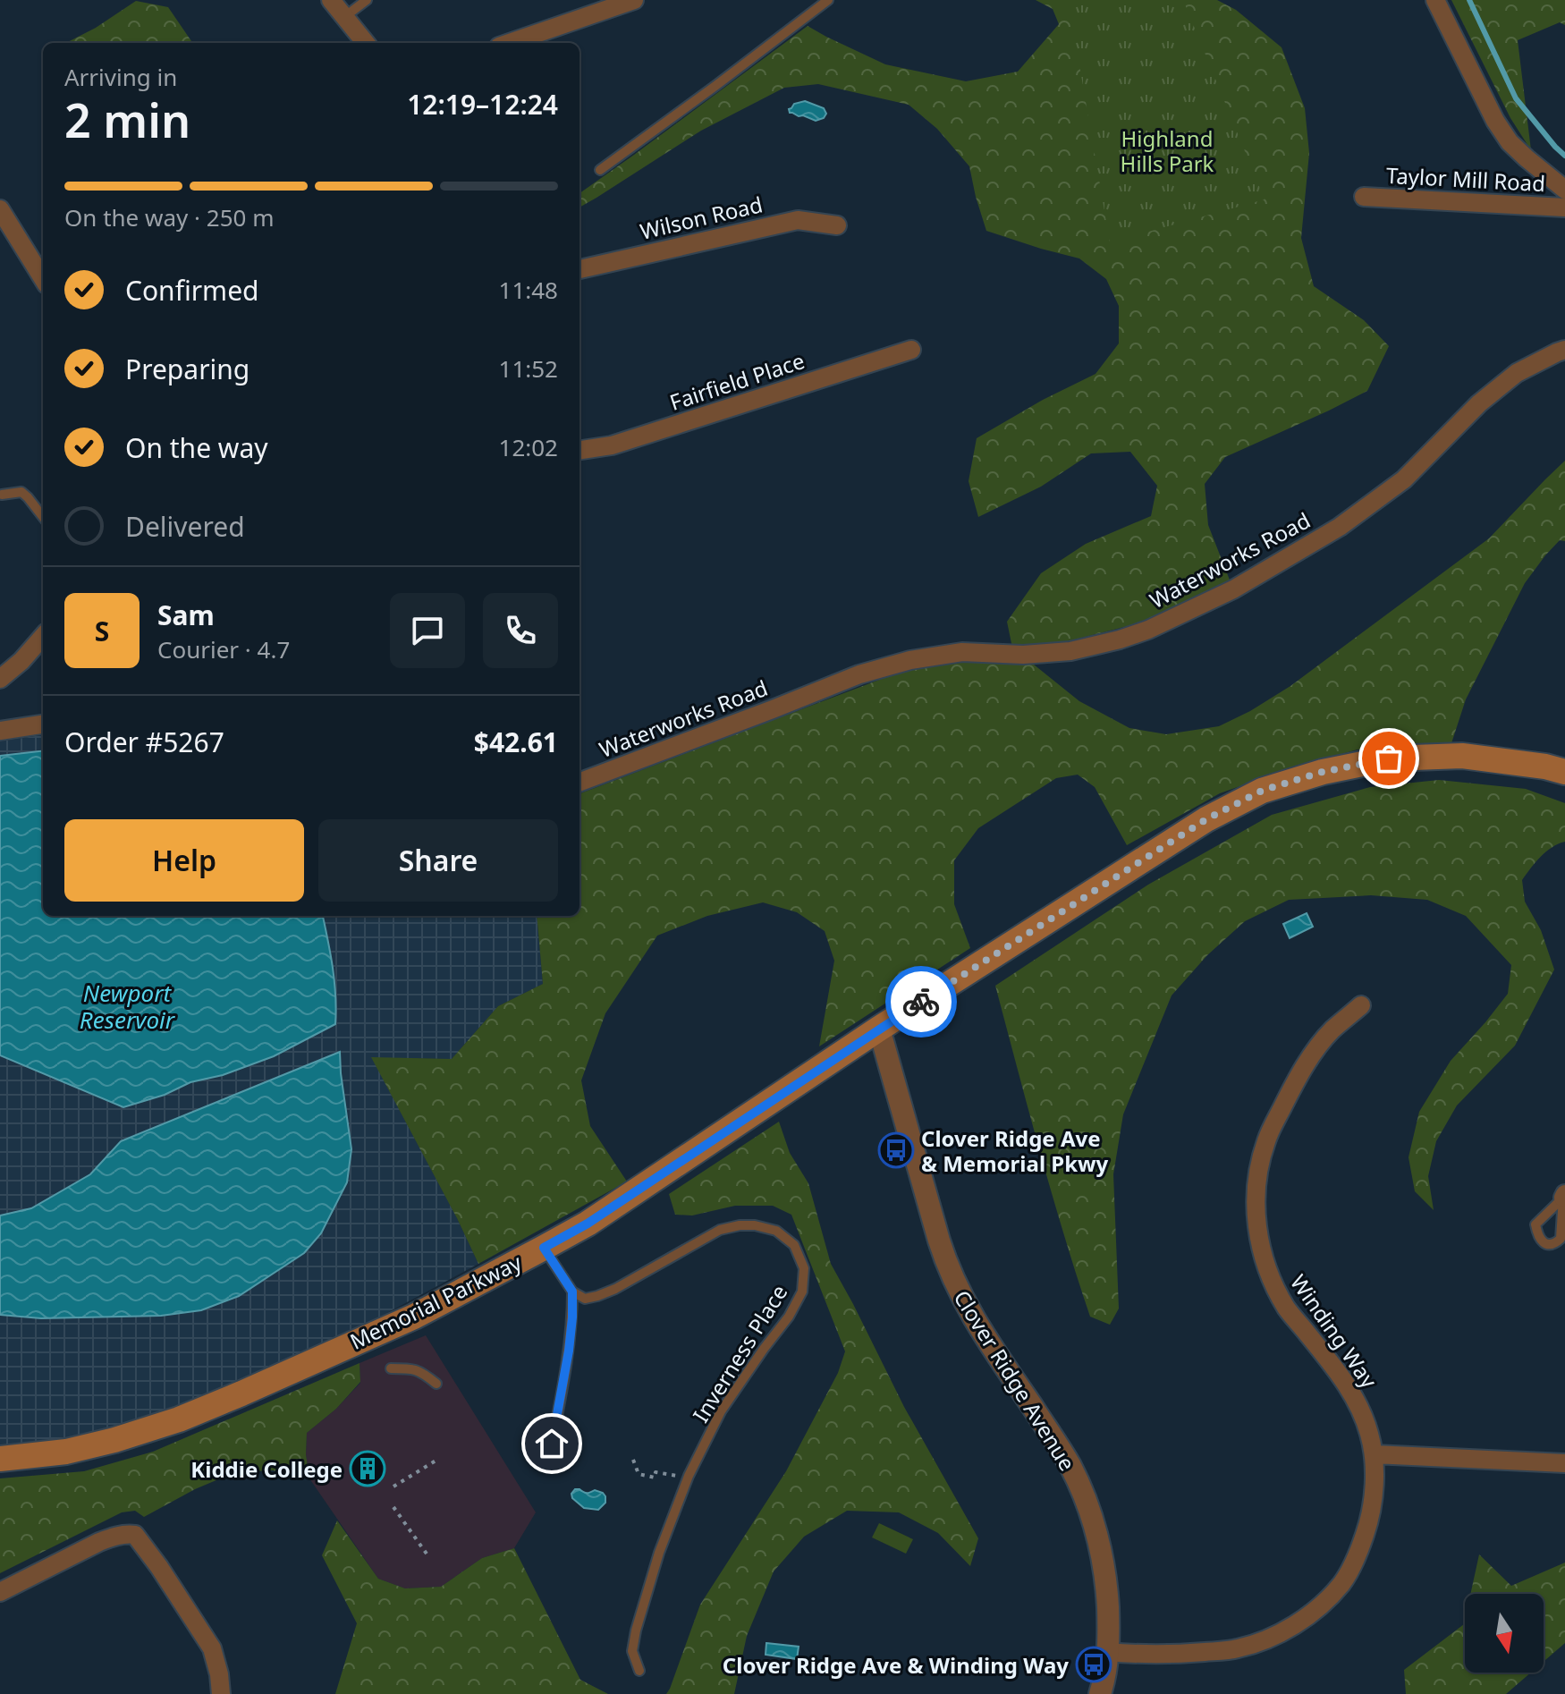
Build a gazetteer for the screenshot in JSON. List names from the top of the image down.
{
  "streets": {
    "main road": ["Memorial Parkway"],
    "street": [
      "Taylor Mill Road",
      "Wilson Road",
      "Fairfield Place",
      "Waterworks Road",
      "Winding Way",
      "Clover Ridge Avenue"
    ],
    "lane": ["Inverness Place"]
  },
  "crossings": [
    ["Memorial Parkway", "Clover Ridge Avenue"],
    ["Winding Way", "Clover Ridge Avenue"]
  ],
  "water": ["Newport Reservoir"],
  "parks": ["Highland Hills Park"],
  "places": {
    "bus stop": ["Clover Ridge Ave & Memorial Pkwy", "Clover Ridge Ave & Winding Way"],
    "building": ["Kiddie College"]
  },
  "north": "bottom",
  "page": {
    "heading": ["2 min", "Arriving in", "12:19–12:24"],
    "panel": [
      "Sam",
      "Courier · 4.7",
      "Order #5267",
      "$42.61"
    ],
    "bar": "On the way · 250 m",
    "list": [
      ["Confirmed", "11:48"],
      ["Preparing", "11:52"],
      ["On the way", "12:02"],
      "Delivered"
    ],
    "round": "S",
    "buttons": ["Help", "Share"]
  }
}
